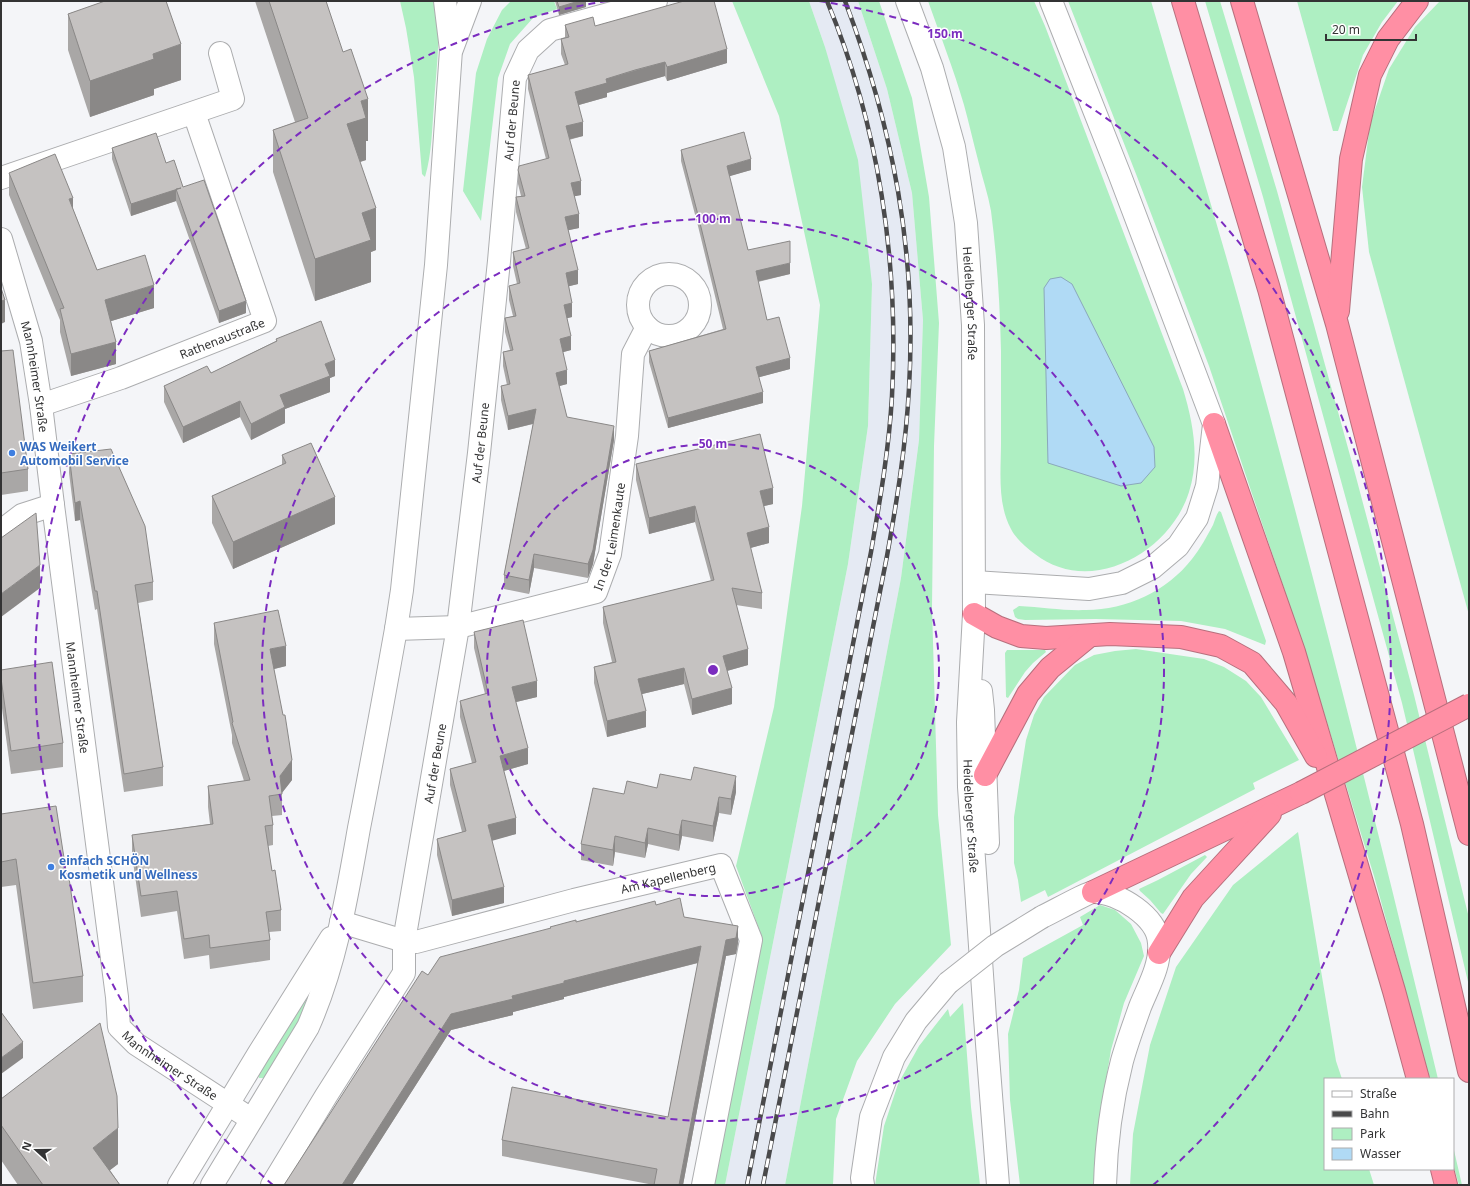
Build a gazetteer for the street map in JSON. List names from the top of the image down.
{
  "streets": {
    "street": [
      "Auf der Beune",
      "Heidelberger Straße",
      "Rathenaustraße",
      "Mannheimer Straße",
      "In der Leimenkaute",
      "Am Kapellenberg"
    ]
  },
  "crossings": [
    ["Auf der Beune", "In der Leimenkaute"],
    ["Auf der Beune", "Am Kapellenberg"],
    ["Rathenaustraße", "Mannheimer Straße"],
    ["Mannheimer Straße", "Am Kapellenberg"]
  ],
  "places": ["WAS Weikert Automobil Service", "einfach SCHÖN Kosmetik und Wellness"],
  "legend": [
    "Straße",
    "Bahn",
    "Park",
    "Wasser"
  ],
  "scale_bar": "20 m",
  "north": "left",
  "rings": ["150 m", "100 m", "50 m"]
}
